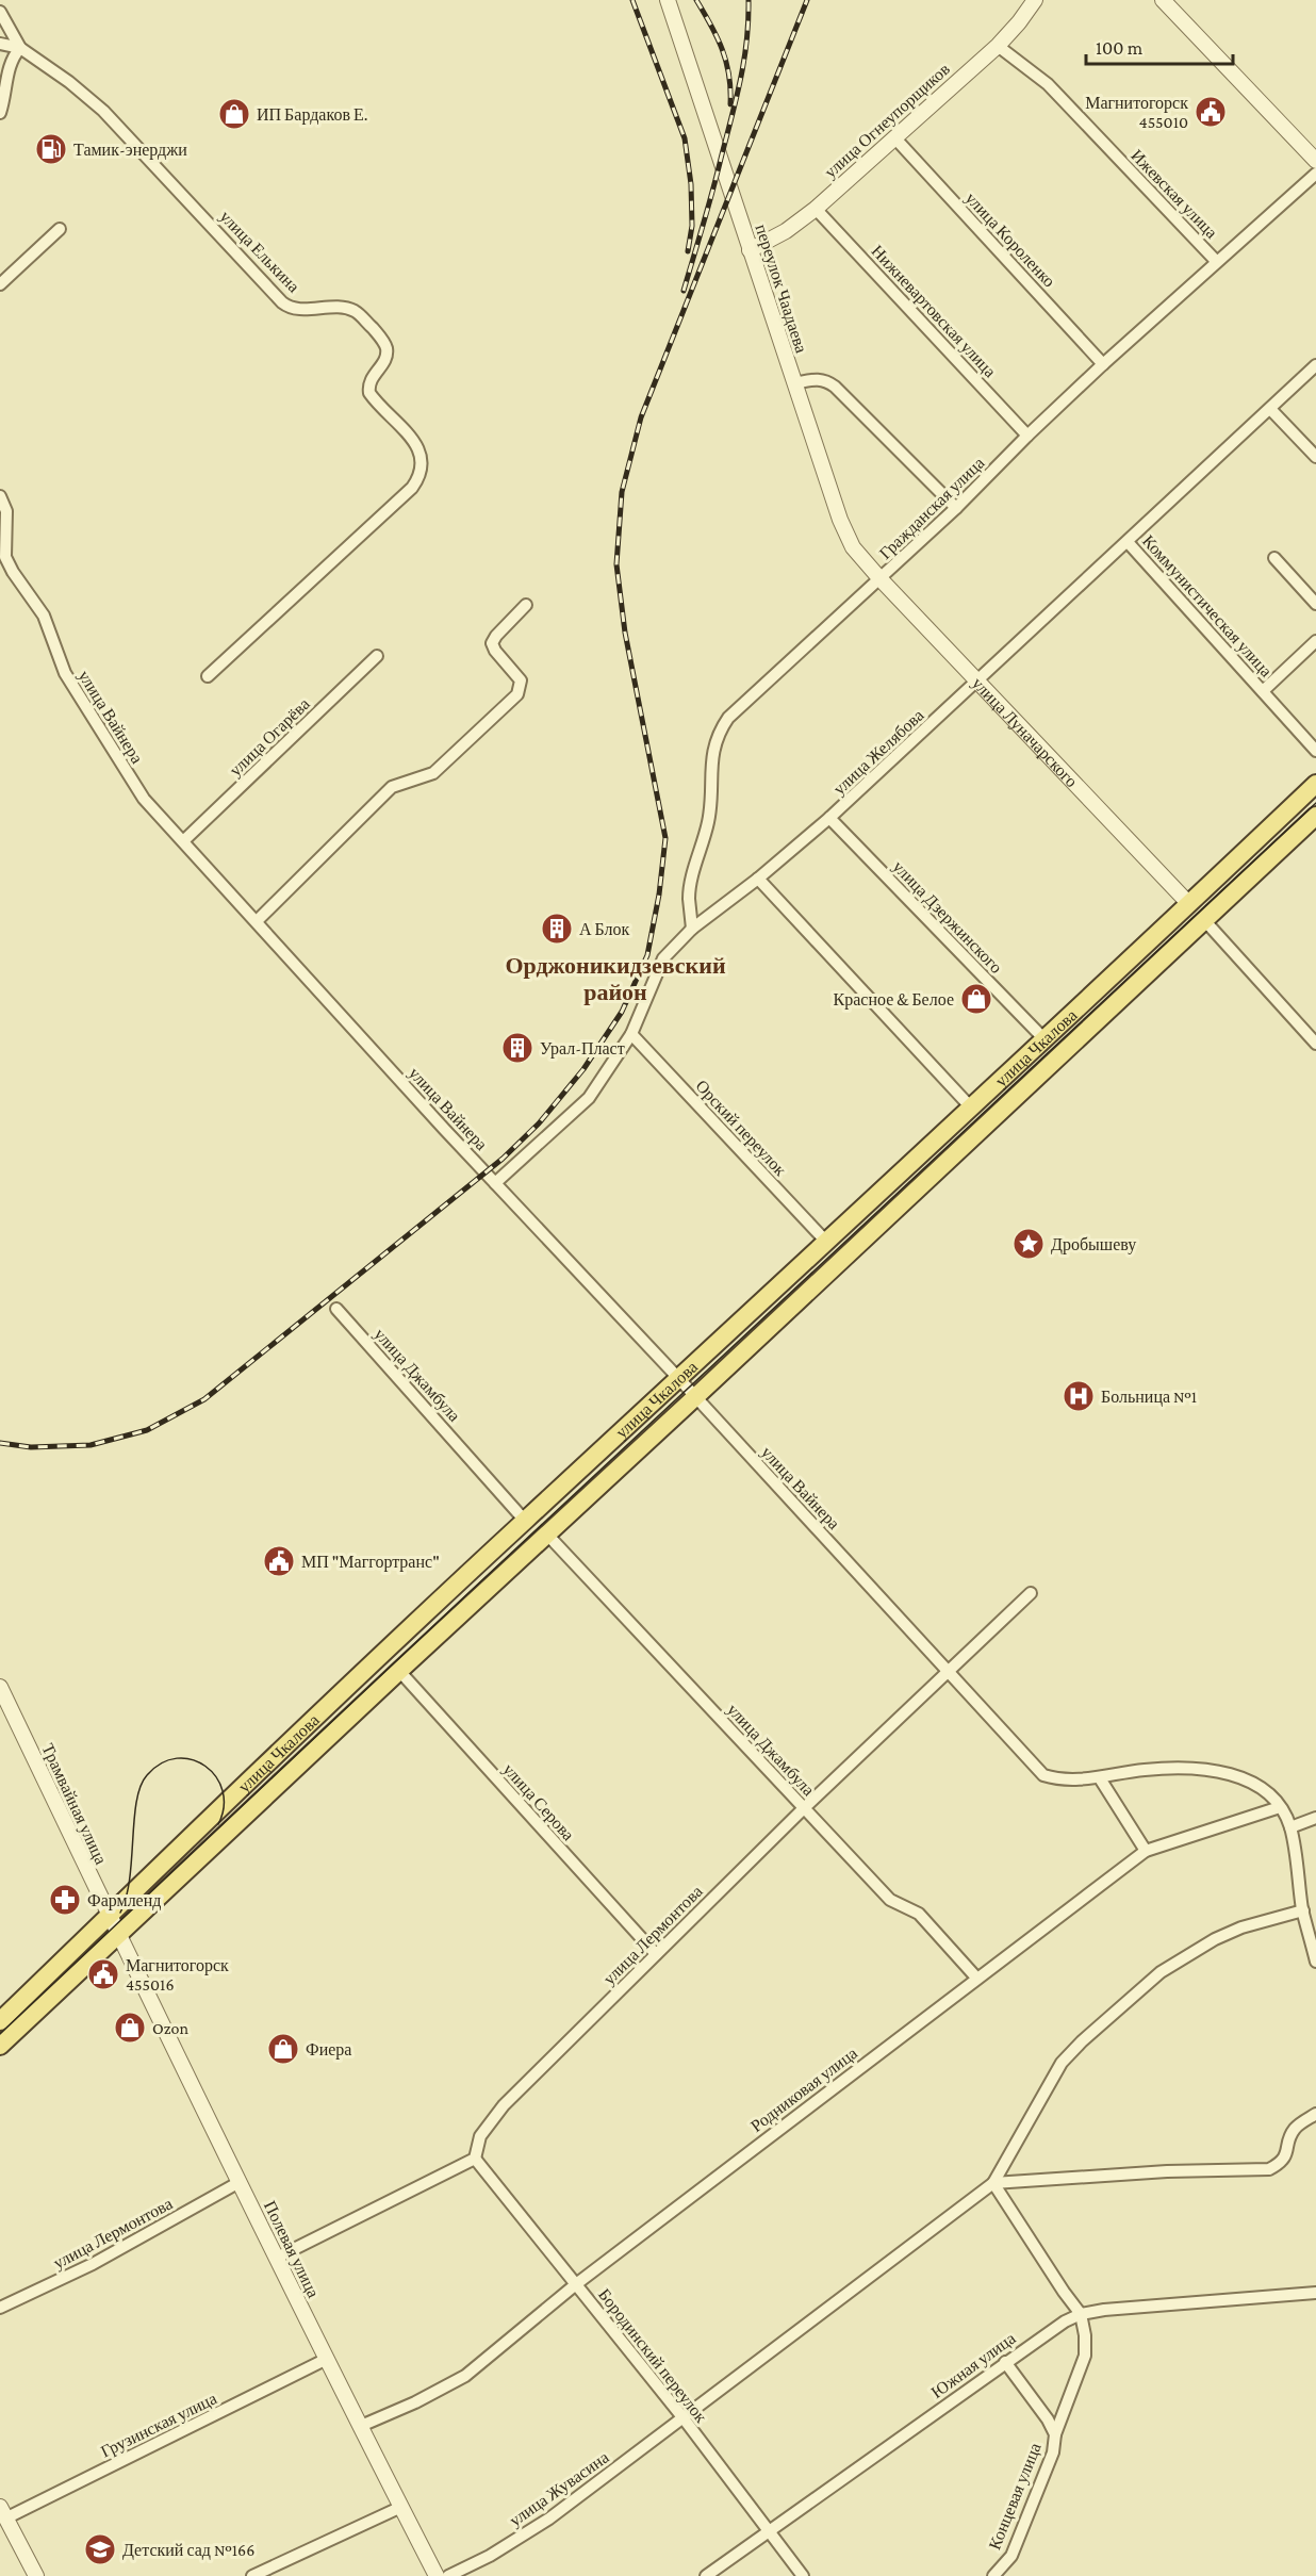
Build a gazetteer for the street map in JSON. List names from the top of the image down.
{
  "streets": {
    "main road": ["улица Луначарского", "улица Чкалова"],
    "street": [
      "улица Огнеупорщиков",
      "Ижевская улица",
      "улица Короленко",
      "улица Елькина",
      "переулок Чаадаева",
      "Нижневартовская улица",
      "Гражданская улица",
      "Коммунистическая улица",
      "улица Вайнера",
      "улица Огарёва",
      "улица Желябова",
      "улица Дзержинского",
      "Орский переулок",
      "улица Джамбула",
      "улица Серова",
      "Трамвайная улица",
      "улица Лермонтова",
      "Родниковая улица",
      "Полевая улица",
      "Бородинский переулок",
      "Южная улица",
      "Грузинская улица",
      "улица Жувасина",
      "Концевая улица"
    ]
  },
  "crossings": [
    ["улица Огнеупорщиков", "Ижевская улица"],
    ["улица Огнеупорщиков", "улица Короленко"],
    ["улица Огнеупорщиков", "переулок Чаадаева"],
    ["улица Огнеупорщиков", "Нижневартовская улица"],
    ["Ижевская улица", "Гражданская улица"],
    ["улица Короленко", "Гражданская улица"],
    ["переулок Чаадаева", "улица Луначарского"],
    ["Нижневартовская улица", "Гражданская улица"],
    ["Гражданская улица", "улица Луначарского"],
    ["Гражданская улица", "улица Желябова"],
    ["Коммунистическая улица", "улица Желябова"],
    ["улица Вайнера", "улица Огарёва"],
    ["улица Вайнера", "улица Желябова"],
    ["улица Вайнера", "улица Чкалова"],
    ["улица Вайнера", "улица Лермонтова"],
    ["улица Вайнера", "Родниковая улица"],
    ["улица Луначарского", "улица Желябова"],
    ["улица Луначарского", "улица Чкалова"],
    ["улица Желябова", "улица Дзержинского"],
    ["улица Желябова", "Орский переулок"],
    ["улица Дзержинского", "улица Чкалова"],
    ["улица Чкалова", "Орский переулок"],
    ["улица Чкалова", "улица Джамбула"],
    ["улица Чкалова", "улица Серова"],
    ["улица Чкалова", "Трамвайная улица"],
    ["улица Чкалова", "Полевая улица"],
    ["улица Джамбула", "улица Лермонтова"],
    ["улица Джамбула", "Родниковая улица"],
    ["улица Серова", "улица Лермонтова"],
    ["Трамвайная улица", "Полевая улица"],
    ["улица Лермонтова", "Полевая улица"],
    ["улица Лермонтова", "Бородинский переулок"],
    ["Родниковая улица", "Полевая улица"],
    ["Родниковая улица", "Бородинский переулок"],
    ["Полевая улица", "Грузинская улица"],
    ["Бородинский переулок", "Южная улица"],
    ["Бородинский переулок", "улица Жувасина"],
    ["Южная улица", "Концевая улица"]
  ],
  "districts": ["Орджоникидзевский район"],
  "places": {
    "public building": ["Магнитогорск 455010", "МП \"Маггортранс\"", "Магнитогорск 455016"],
    "shop": [
      "ИП Бардаков Е.",
      "Красное & Белое",
      "Ozon",
      "Фиера"
    ],
    "fuel station": ["Тамик-энерджи"],
    "building": ["А Блок", "Урал-Пласт"],
    "place": ["Дробышеву"],
    "hospital": ["Больница №1"],
    "pharmacy": ["Фармленд"],
    "school or university": ["Детский сад №166"]
  },
  "scale_bar": "100 m"
}
